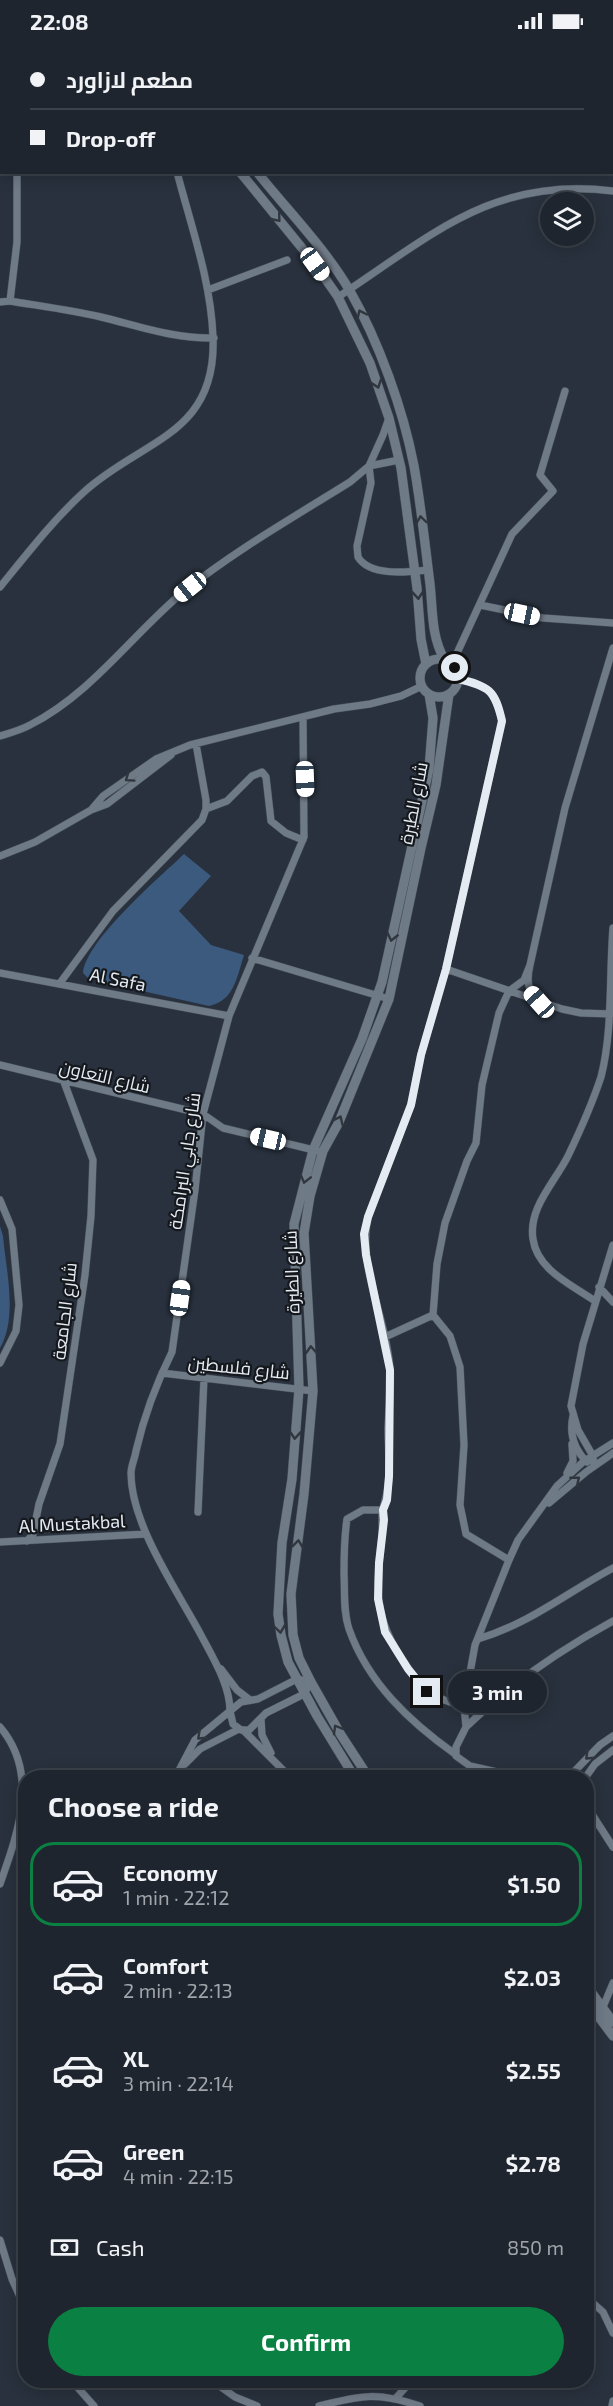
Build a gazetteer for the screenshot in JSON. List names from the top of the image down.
{
  "streets": {
    "main road": ["شارع الطيرة"],
    "street": [
      "Al Safa",
      "شارع التعاون",
      "شارع جابي البرامكة",
      "شارع الجامعة",
      "شارع فلسطين",
      "Al Mustakbal"
    ]
  },
  "crossings": [
    ["شارع الطيرة", "شارع التعاون"],
    ["شارع الطيرة", "شارع فلسطين"],
    ["Al Safa", "شارع جابي البرامكة"],
    ["شارع التعاون", "شارع جابي البرامكة"],
    ["شارع التعاون", "شارع الجامعة"],
    ["شارع جابي البرامكة", "شارع فلسطين"],
    ["شارع جابي البرامكة", "Al Mustakbal"],
    ["شارع الجامعة", "Al Mustakbal"]
  ],
  "page": {
    "status": "22:08",
    "banner": ["مطعم لازاورد", "Drop-off"],
    "bubble": "3 min",
    "heading": "Choose a ride",
    "list": [
      {
        "name": "Economy",
        "note": "1 min · 22:12",
        "value": "$1.50"
      },
      {
        "name": "Comfort",
        "note": "2 min · 22:13",
        "value": "$2.03"
      },
      {
        "name": "XL",
        "note": "3 min · 22:14",
        "value": "$2.55"
      },
      {
        "name": "Green",
        "note": "4 min · 22:15",
        "value": "$2.78"
      }
    ],
    "pay": ["Cash", "850 m"],
    "buttons": "Confirm"
  }
}
